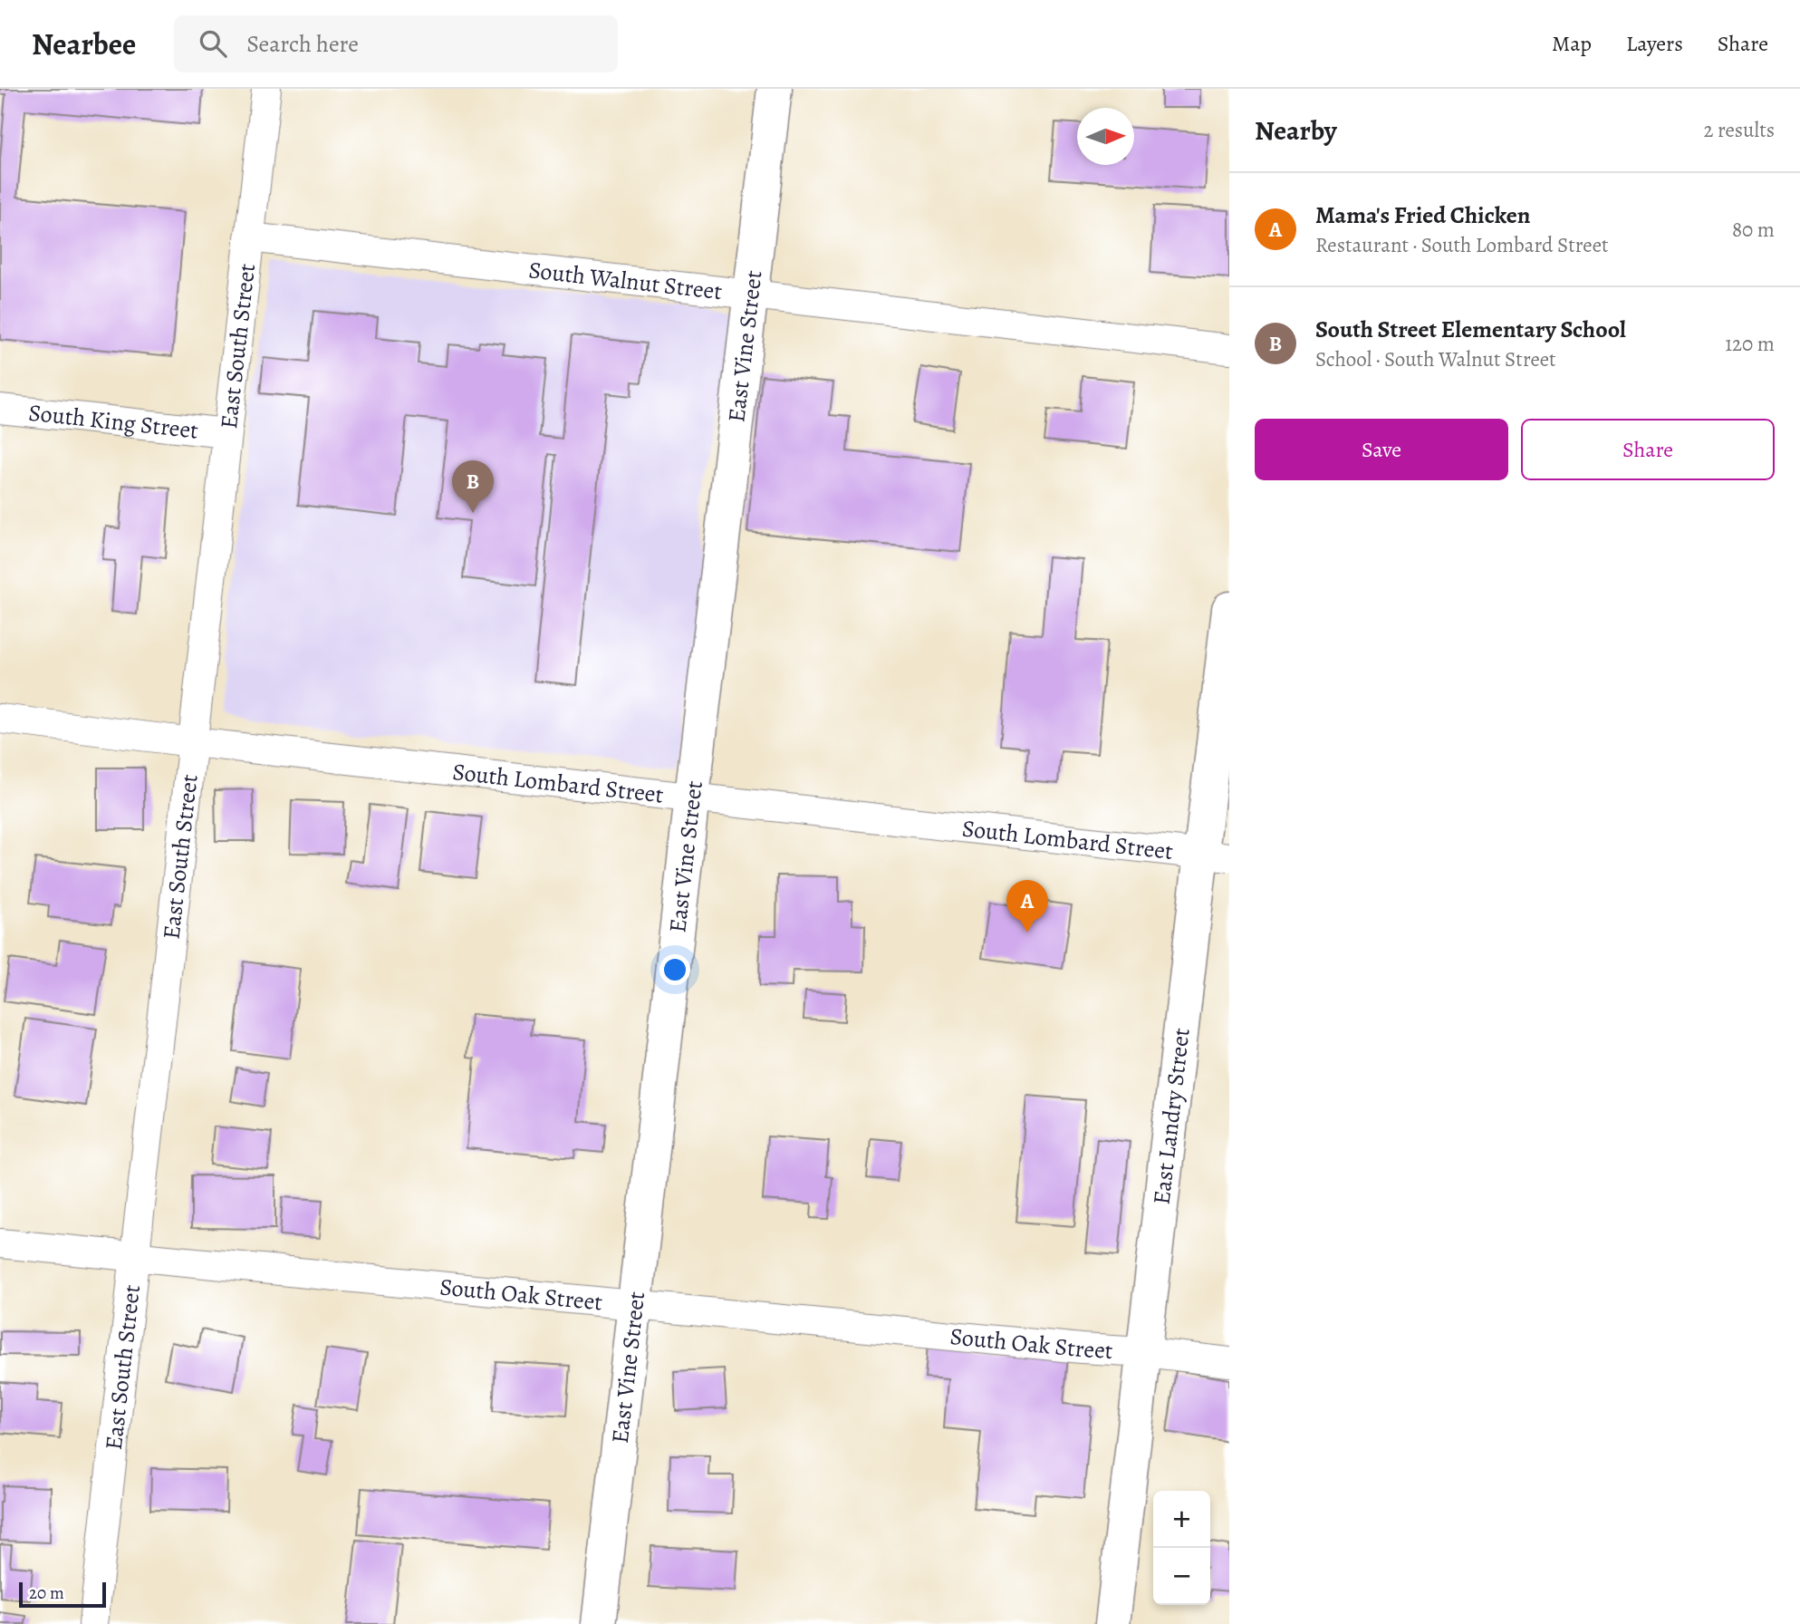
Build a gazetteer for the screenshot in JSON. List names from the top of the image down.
{
  "streets": {
    "highway": ["East Vine Street", "East Landry Street"],
    "street": [
      "South Walnut Street",
      "East South Street",
      "South King Street",
      "South Lombard Street",
      "South Oak Street"
    ]
  },
  "crossings": [
    ["South Walnut Street", "East South Street"],
    ["South Walnut Street", "East Vine Street"],
    ["East South Street", "South King Street"],
    ["East South Street", "South Lombard Street"],
    ["East South Street", "South Oak Street"],
    ["East Vine Street", "South Lombard Street"],
    ["East Vine Street", "South Oak Street"],
    ["South Lombard Street", "East Landry Street"],
    ["East Landry Street", "South Oak Street"]
  ],
  "scale_bar": "20 m",
  "north": "right",
  "page": {
    "header": "Nearbee",
    "search": "Search here",
    "nav": ["Map", "Layers", "Share"],
    "heading": ["Nearby", "2 results"],
    "list": [
      {
        "mark": "A",
        "name": "Mama's Fried Chicken",
        "note": "Restaurant · South Lombard Street",
        "value": "80 m"
      },
      {
        "mark": "B",
        "name": "South Street Elementary School",
        "note": "School · South Walnut Street",
        "value": "120 m"
      }
    ],
    "buttons": ["Save", "Share"],
    "pins": ["B", "A"],
    "map_buttons": ["+", "−"],
    "scale": "20 m"
  }
}
